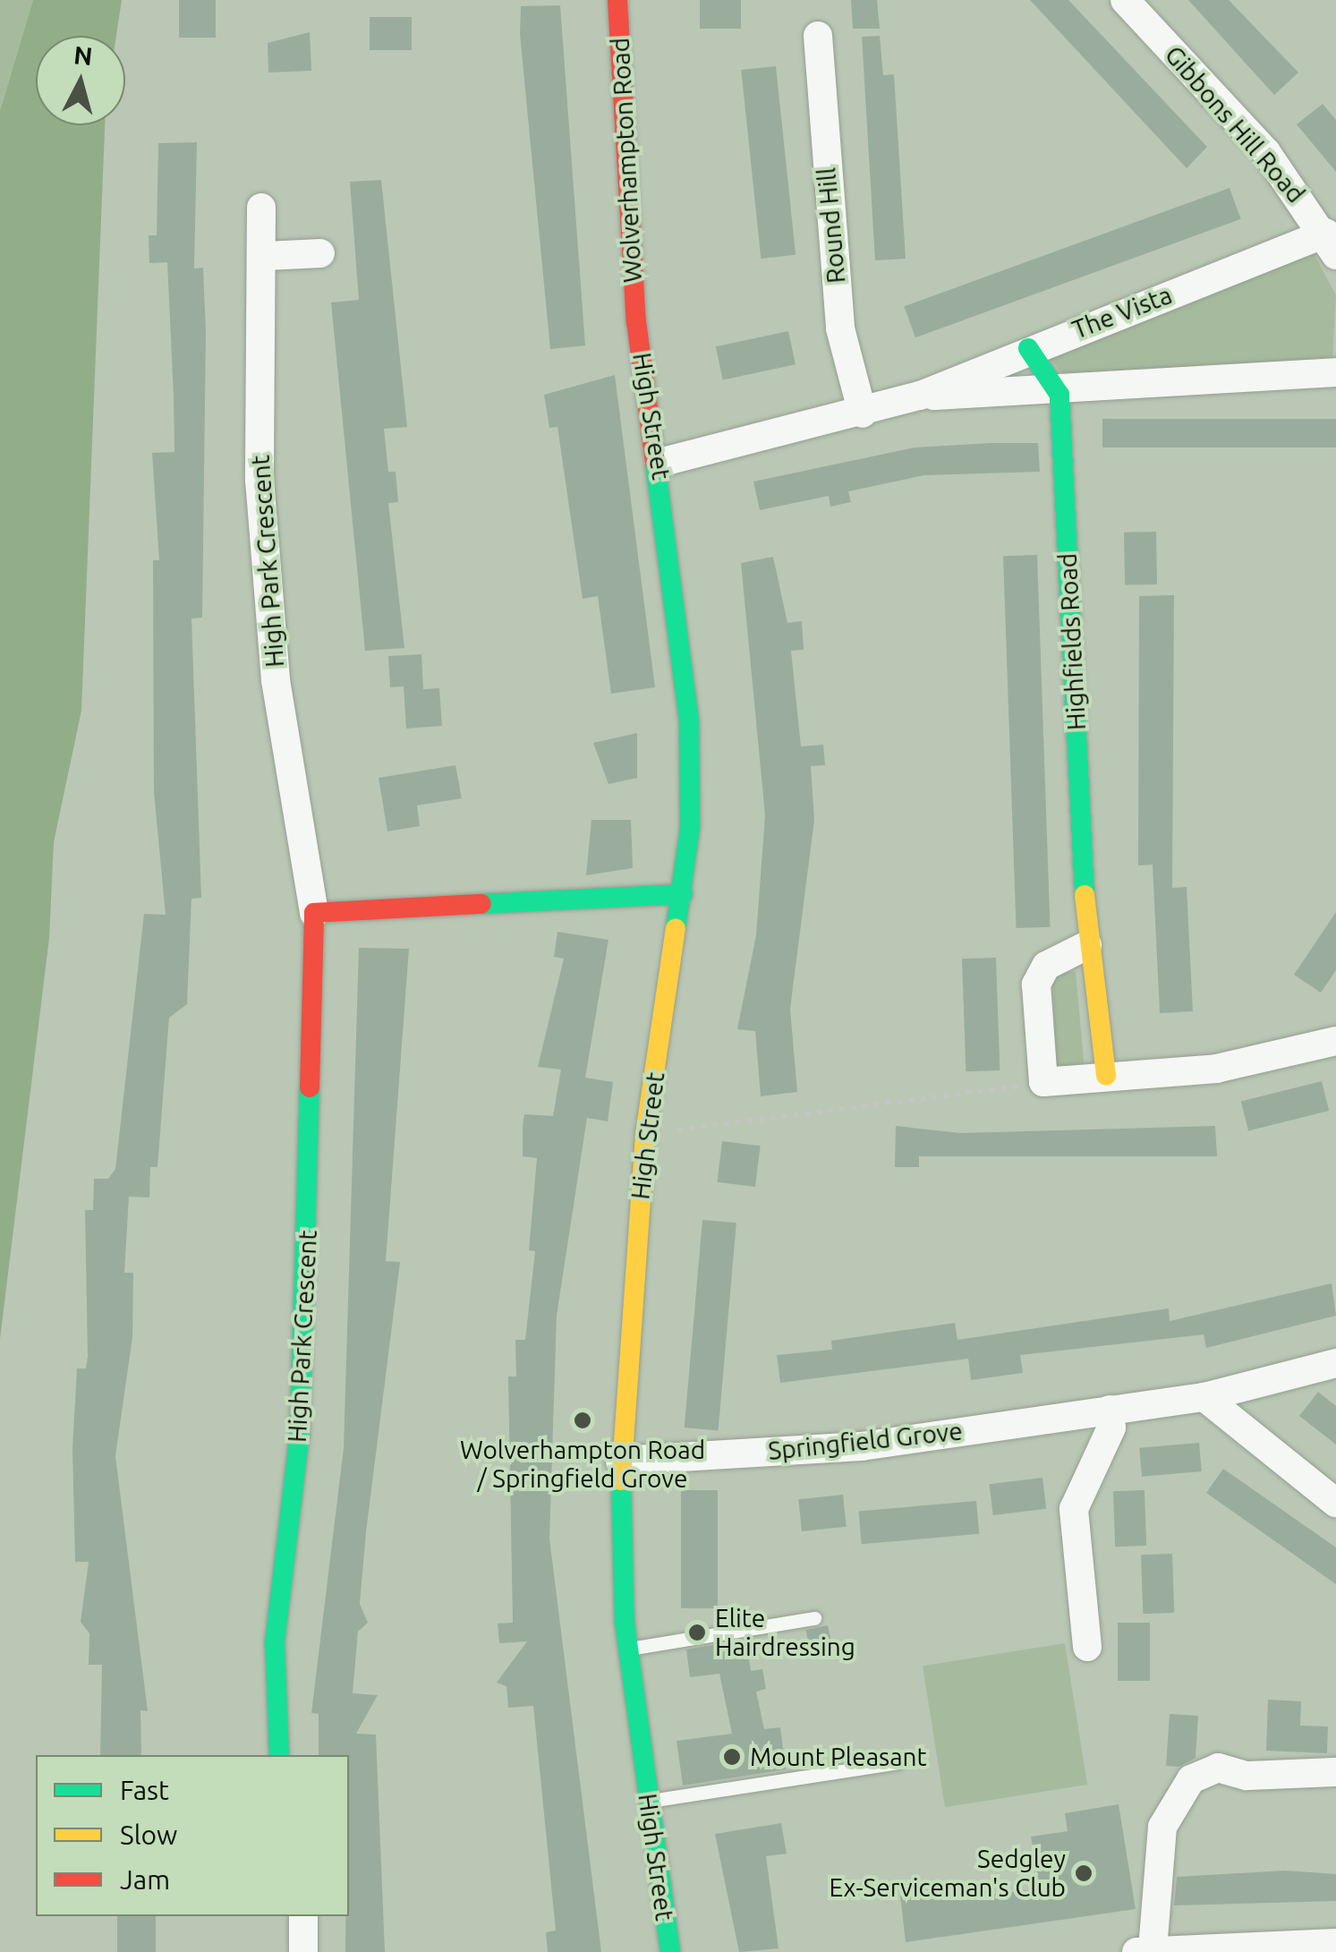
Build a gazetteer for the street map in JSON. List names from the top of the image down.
{
  "streets": {
    "main road": [
      "Wolverhampton Road",
      "High Street",
      "High Park Crescent",
      "Highfields Road"
    ],
    "street": [
      "Gibbons Hill Road",
      "Round Hill",
      "The Vista",
      "Springfield Grove"
    ]
  },
  "crossings": [
    ["Gibbons Hill Road", "The Vista"],
    ["Wolverhampton Road", "High Street"],
    ["Round Hill", "The Vista"],
    ["The Vista", "High Street"],
    ["The Vista", "Highfields Road"],
    ["High Street", "Springfield Grove"]
  ],
  "places": [
    "Wolverhampton Road / Springfield Grove",
    "Elite Hairdressing",
    "Mount Pleasant",
    "Sedgley Ex-Serviceman's Club"
  ],
  "legend": ["Fast", "Slow", "Jam"],
  "north": "top"
}
